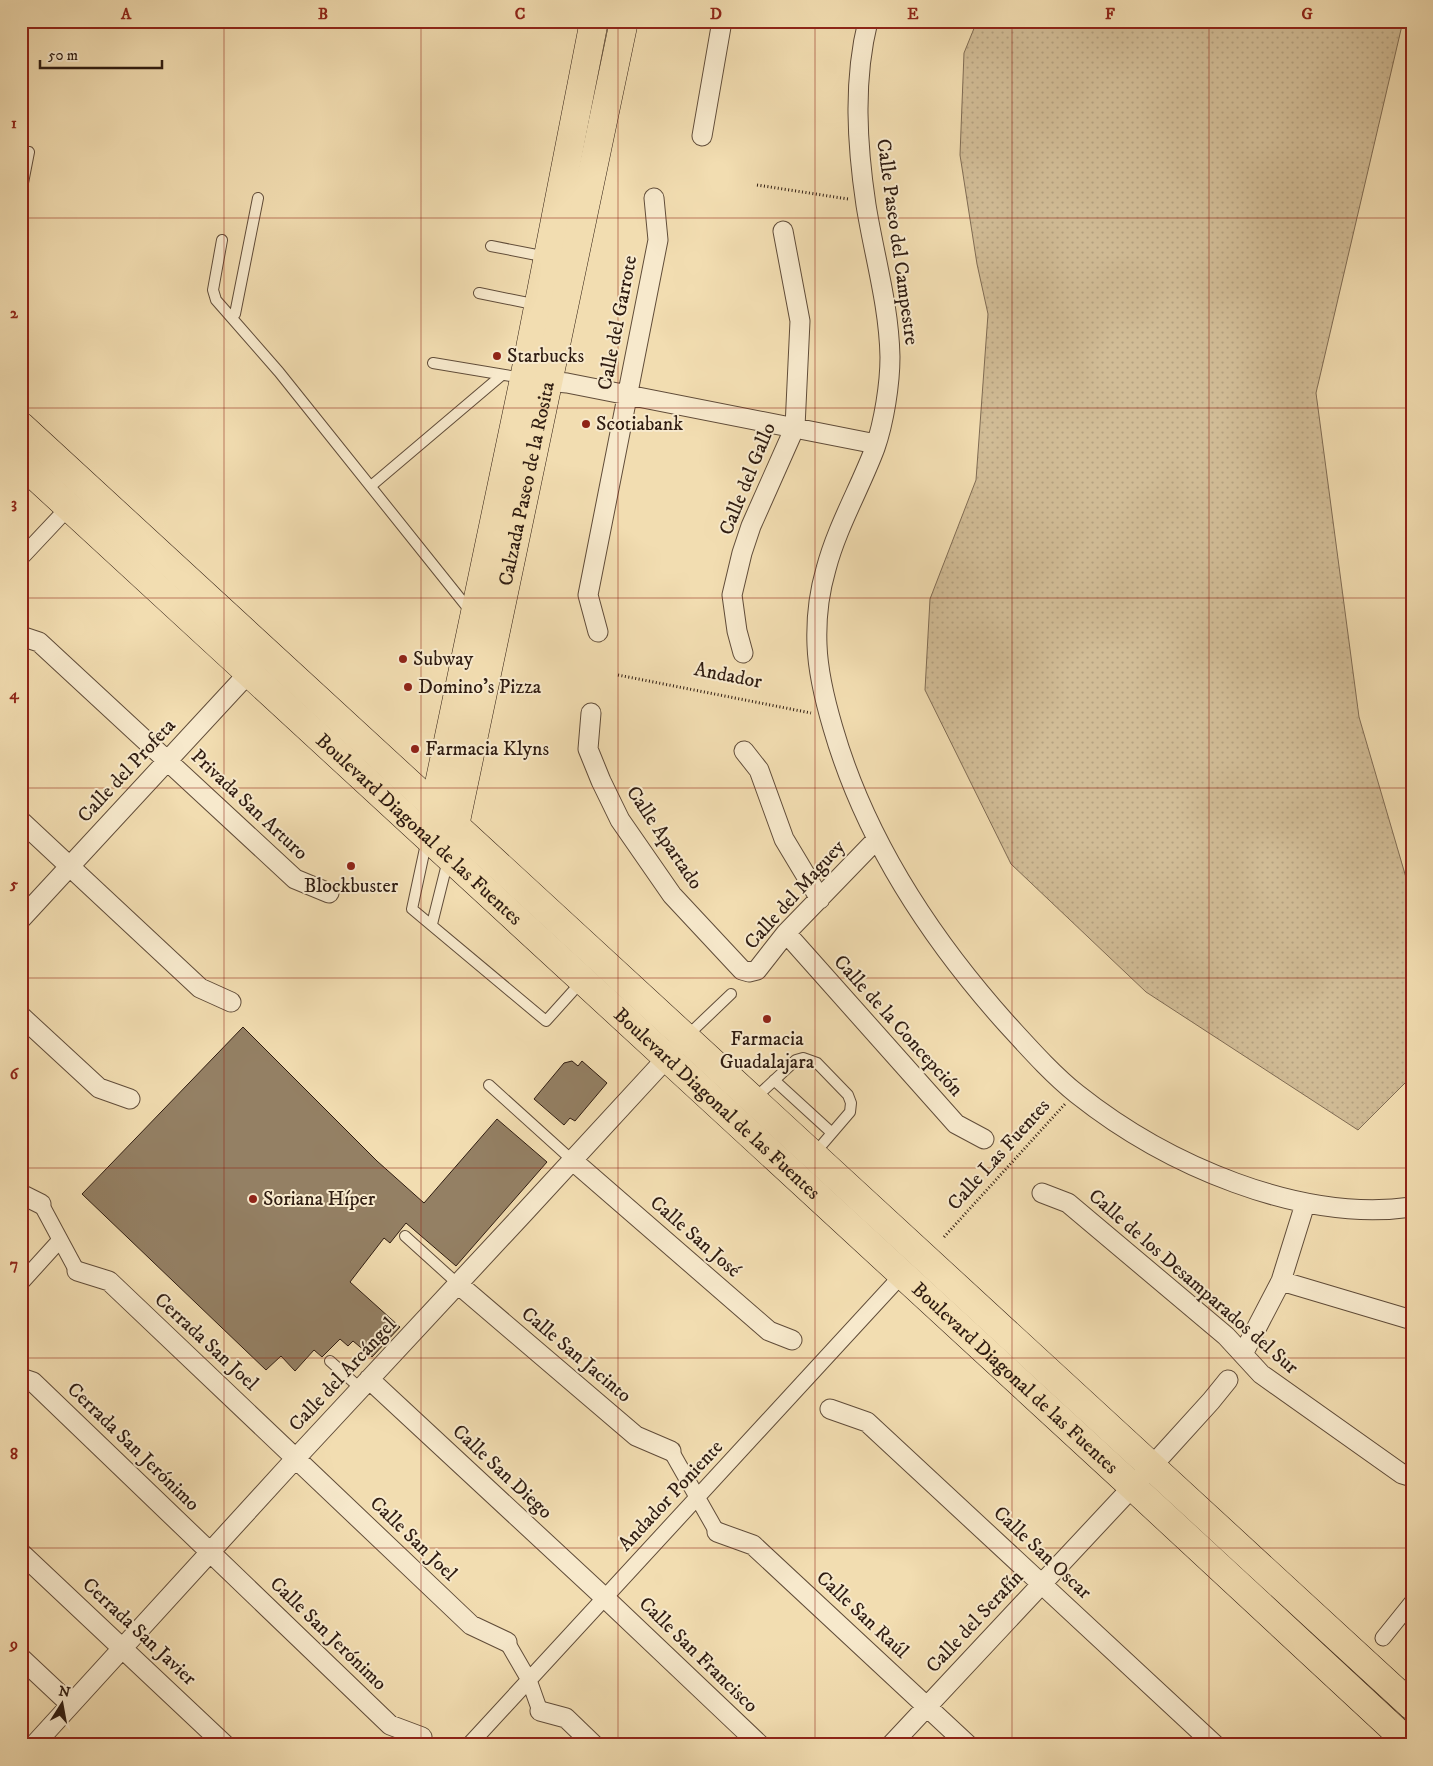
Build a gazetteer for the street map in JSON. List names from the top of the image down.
{
  "streets": {
    "main road": ["Calzada Paseo de la Rosita", "Boulevard Diagonal de las Fuentes"],
    "street": [
      "Calle Paseo del Campestre",
      "Calle del Garrote",
      "Calle del Gallo",
      "Calle del Profeta",
      "Privada San Arturo",
      "Calle Apartado",
      "Calle del Maguey",
      "Calle de la Concepción",
      "Calle San José",
      "Calle de los Desamparados del Sur",
      "Cerrada San Joel",
      "Calle San Jacinto",
      "Calle del Arcángel",
      "Cerrada San Jerónimo",
      "Calle San Diego",
      "Andador Poniente",
      "Calle San Joel",
      "Calle San Oscar",
      "Calle San Raúl",
      "Calle del Serafín",
      "Cerrada San Javier",
      "Calle San Jerónimo",
      "Calle San Francisco"
    ],
    "path": ["Andador", "Calle Las Fuentes"]
  },
  "crossings": [
    ["Calle Paseo del Campestre", "Andador"],
    ["Calle Paseo del Campestre", "Calle del Maguey"],
    ["Calle Paseo del Campestre", "Calle Las Fuentes"],
    ["Calzada Paseo de la Rosita", "Boulevard Diagonal de las Fuentes"],
    ["Calle del Profeta", "Privada San Arturo"],
    ["Calle del Profeta", "Boulevard Diagonal de las Fuentes"],
    ["Boulevard Diagonal de las Fuentes", "Calle del Arcángel"],
    ["Boulevard Diagonal de las Fuentes", "Andador Poniente"],
    ["Boulevard Diagonal de las Fuentes", "Calle del Serafín"],
    ["Calle Apartado", "Calle del Maguey"],
    ["Calle del Maguey", "Calle de la Concepción"],
    ["Calle San José", "Calle del Arcángel"],
    ["Cerrada San Joel", "Calle del Arcángel"],
    ["Cerrada San Joel", "Calle San Joel"],
    ["Calle San Jacinto", "Calle del Arcángel"],
    ["Calle del Arcángel", "Cerrada San Jerónimo"],
    ["Calle del Arcángel", "Calle San Diego"],
    ["Calle del Arcángel", "Calle San Joel"],
    ["Calle del Arcángel", "Cerrada San Javier"],
    ["Calle del Arcángel", "Calle San Jerónimo"],
    ["Cerrada San Jerónimo", "Calle San Jerónimo"],
    ["Calle San Diego", "Andador Poniente"],
    ["Calle San Diego", "Calle San Francisco"],
    ["Andador Poniente", "Calle San Francisco"],
    ["Calle San Oscar", "Calle del Serafín"],
    ["Calle San Raúl", "Calle del Serafín"]
  ],
  "places": [
    "Starbucks",
    "Scotiabank",
    "Subway",
    "Domino's Pizza",
    "Farmacia Klyns",
    "Blockbuster",
    "Farmacia Guadalajara",
    "Soriana Híper"
  ],
  "scale_bar": "50 m",
  "north": "top",
  "grid": {
    "columns": [
      "A",
      "B",
      "C",
      "D",
      "E",
      "F",
      "G"
    ],
    "rows": [
      "1",
      "2",
      "3",
      "4",
      "5",
      "6",
      "7",
      "8",
      "9"
    ]
  }
}
